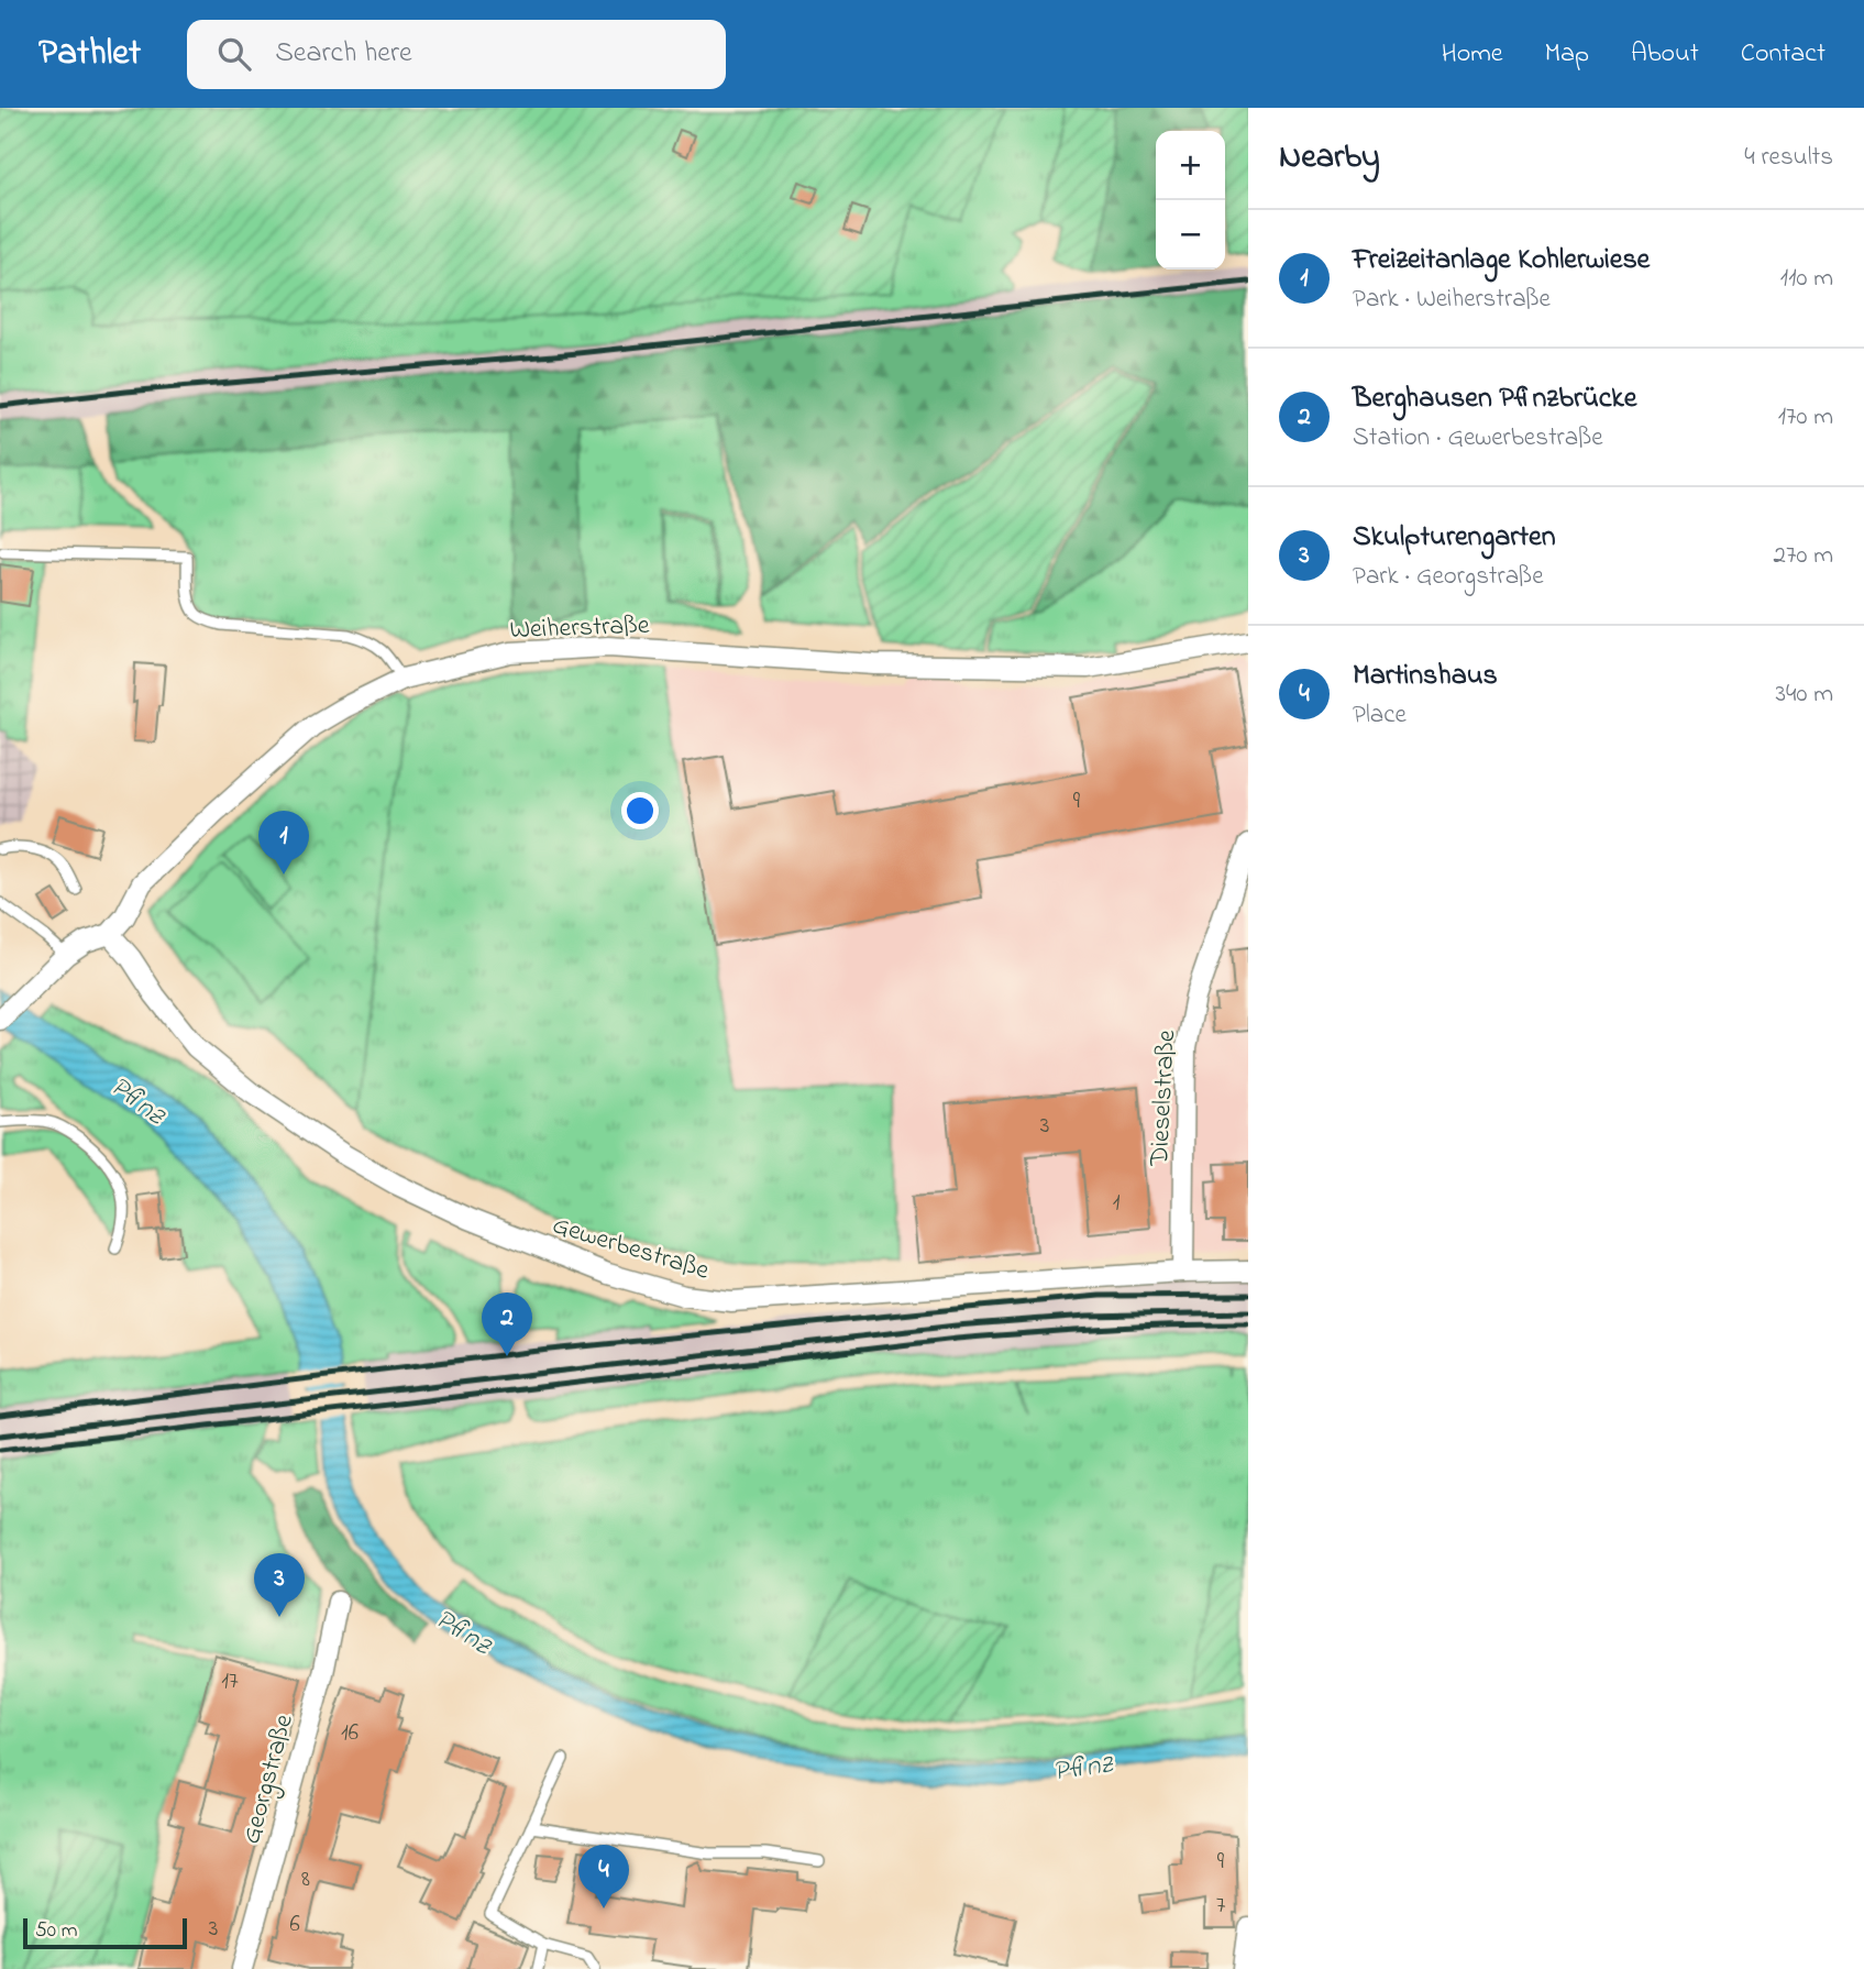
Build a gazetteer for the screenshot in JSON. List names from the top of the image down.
{
  "streets": {
    "street": [
      "Weiherstraße",
      "Dieselstraße",
      "Gewerbestraße",
      "Georgstraße"
    ]
  },
  "crossings": [
    ["Weiherstraße", "Gewerbestraße"],
    ["Dieselstraße", "Gewerbestraße"]
  ],
  "water": ["Pfinz"],
  "house_numbers": [
    "9",
    "3",
    "1",
    "17",
    "16",
    "9",
    "8",
    "7",
    "6",
    "3"
  ],
  "scale_bar": "50 m",
  "page": {
    "header": "Pathlet",
    "search": "Search here",
    "nav": [
      "Home",
      "Map",
      "About",
      "Contact"
    ],
    "heading": ["Nearby", "4 results"],
    "map_buttons": ["+", "−"],
    "list": [
      {
        "mark": "1",
        "name": "Freizeitanlage Kohlerwiese",
        "note": "Park · Weiherstraße",
        "value": "110 m"
      },
      {
        "mark": "2",
        "name": "Berghausen Pfinzbrücke",
        "note": "Station · Gewerbestraße",
        "value": "170 m"
      },
      {
        "mark": "3",
        "name": "Skulpturengarten",
        "note": "Park · Georgstraße",
        "value": "270 m"
      },
      {
        "mark": "4",
        "name": "Martinshaus",
        "note": "Place",
        "value": "340 m"
      }
    ],
    "pins": [
      "1",
      "2",
      "3",
      "4"
    ],
    "scale": "50 m"
  }
}
